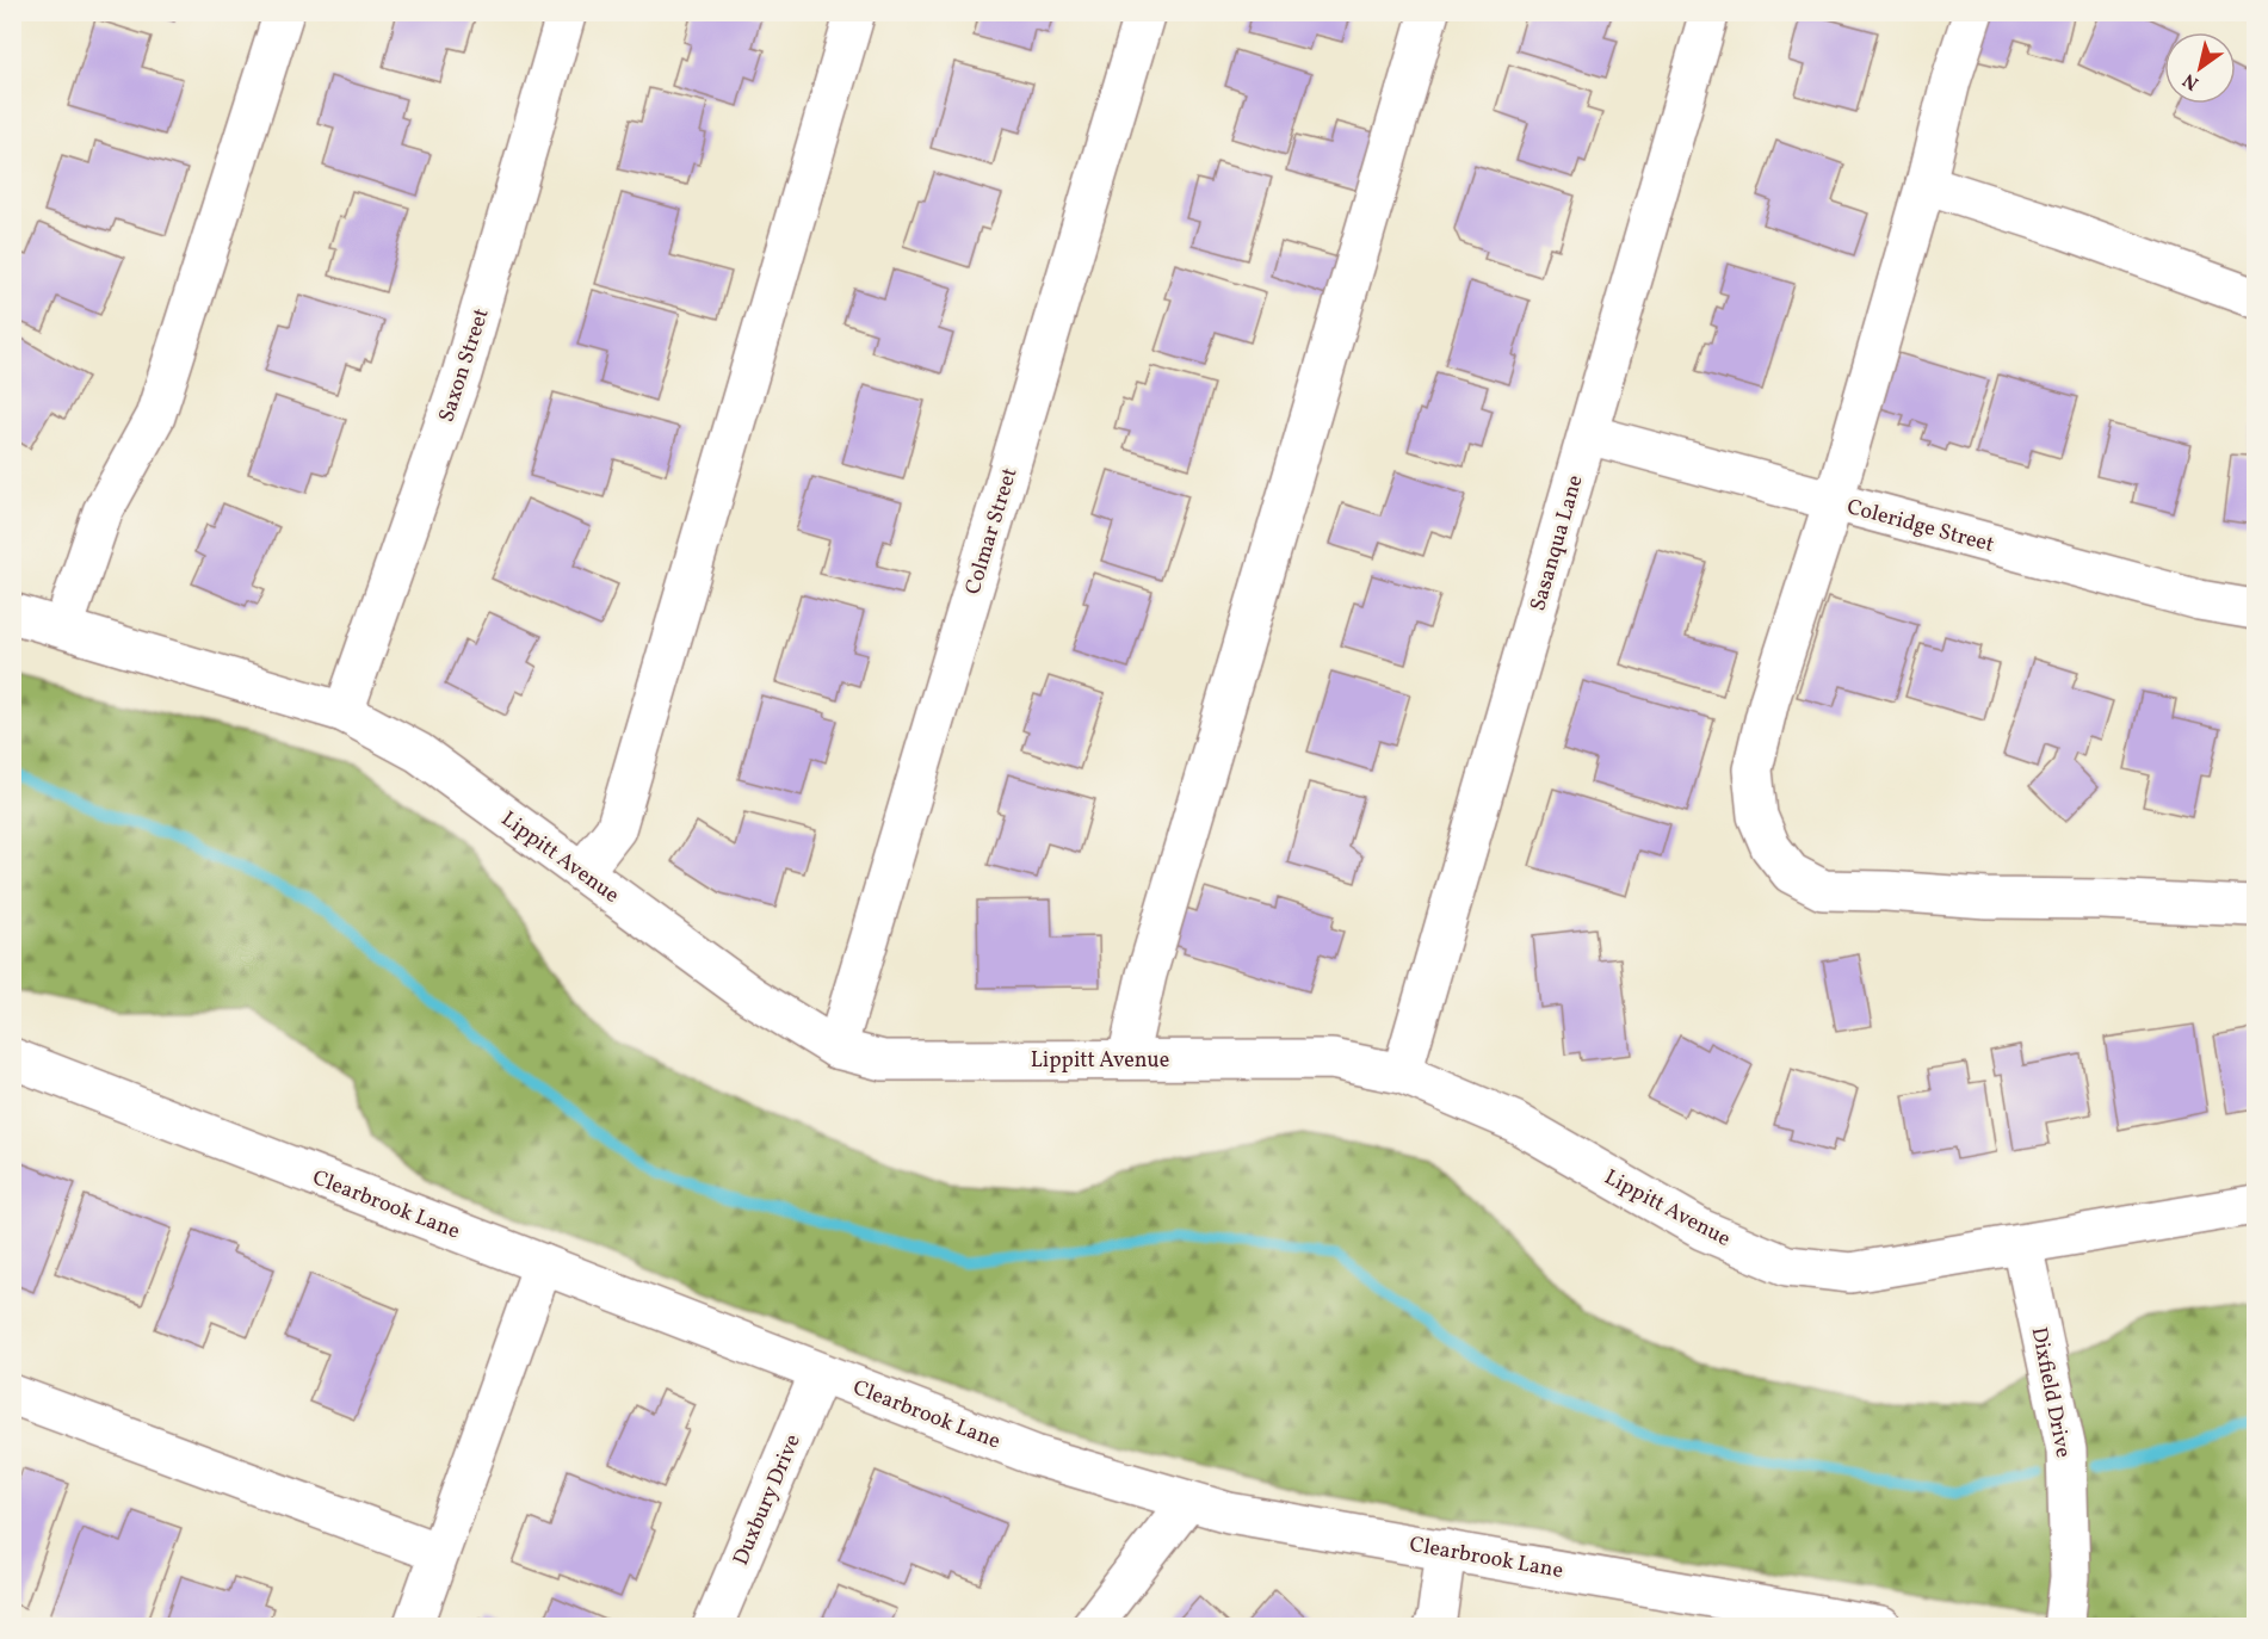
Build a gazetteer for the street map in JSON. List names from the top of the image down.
{
  "streets": {
    "street": [
      "Saxon Street",
      "Coleridge Street",
      "Colmar Street",
      "Sasanqua Lane",
      "Lippitt Avenue",
      "Clearbrook Lane",
      "Dixfield Drive",
      "Duxbury Drive"
    ]
  },
  "crossings": [
    ["Saxon Street", "Lippitt Avenue"],
    ["Coleridge Street", "Sasanqua Lane"],
    ["Colmar Street", "Lippitt Avenue"],
    ["Sasanqua Lane", "Lippitt Avenue"],
    ["Lippitt Avenue", "Dixfield Drive"],
    ["Clearbrook Lane", "Duxbury Drive"]
  ],
  "north": "bottom left"
}
